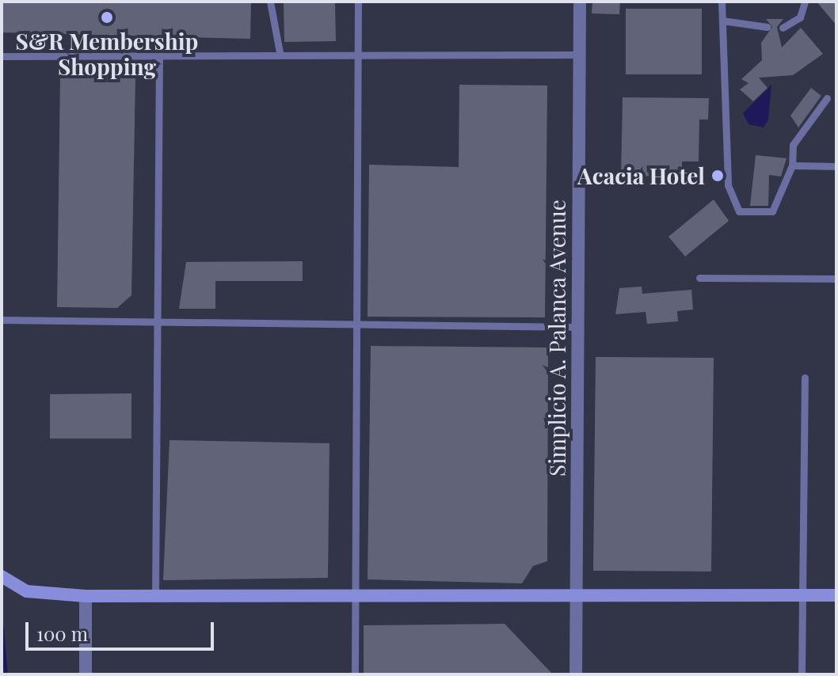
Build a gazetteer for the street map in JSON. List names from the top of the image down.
{
  "streets": {
    "street": ["Simplicio A. Palanca Avenue"]
  },
  "places": ["S&R Membership Shopping", "Acacia Hotel"],
  "scale_bar": "100 m"
}
